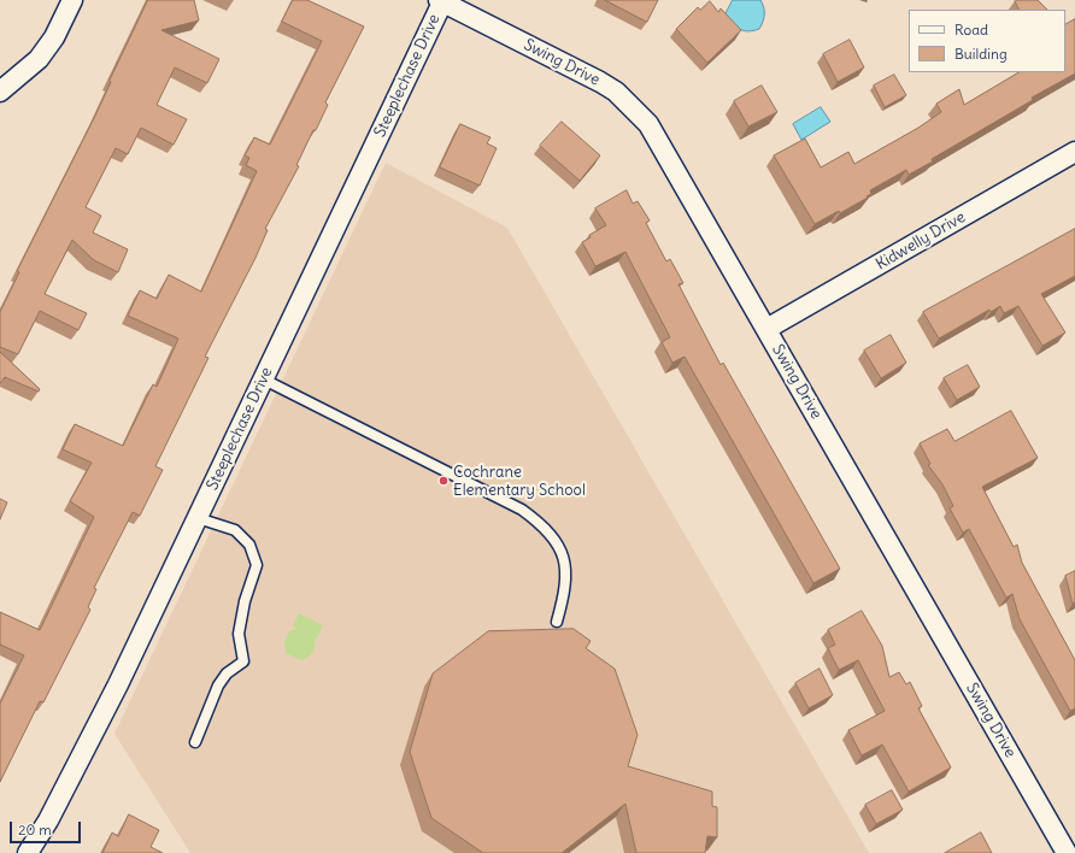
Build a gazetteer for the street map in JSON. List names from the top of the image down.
{
  "streets": {
    "street": ["Swing Drive", "Steeplechase Drive", "Kidwelly Drive"]
  },
  "crossings": [
    ["Swing Drive", "Steeplechase Drive"],
    ["Swing Drive", "Kidwelly Drive"]
  ],
  "places": ["Cochrane Elementary School"],
  "legend": ["Road", "Building"],
  "scale_bar": "20 m"
}
